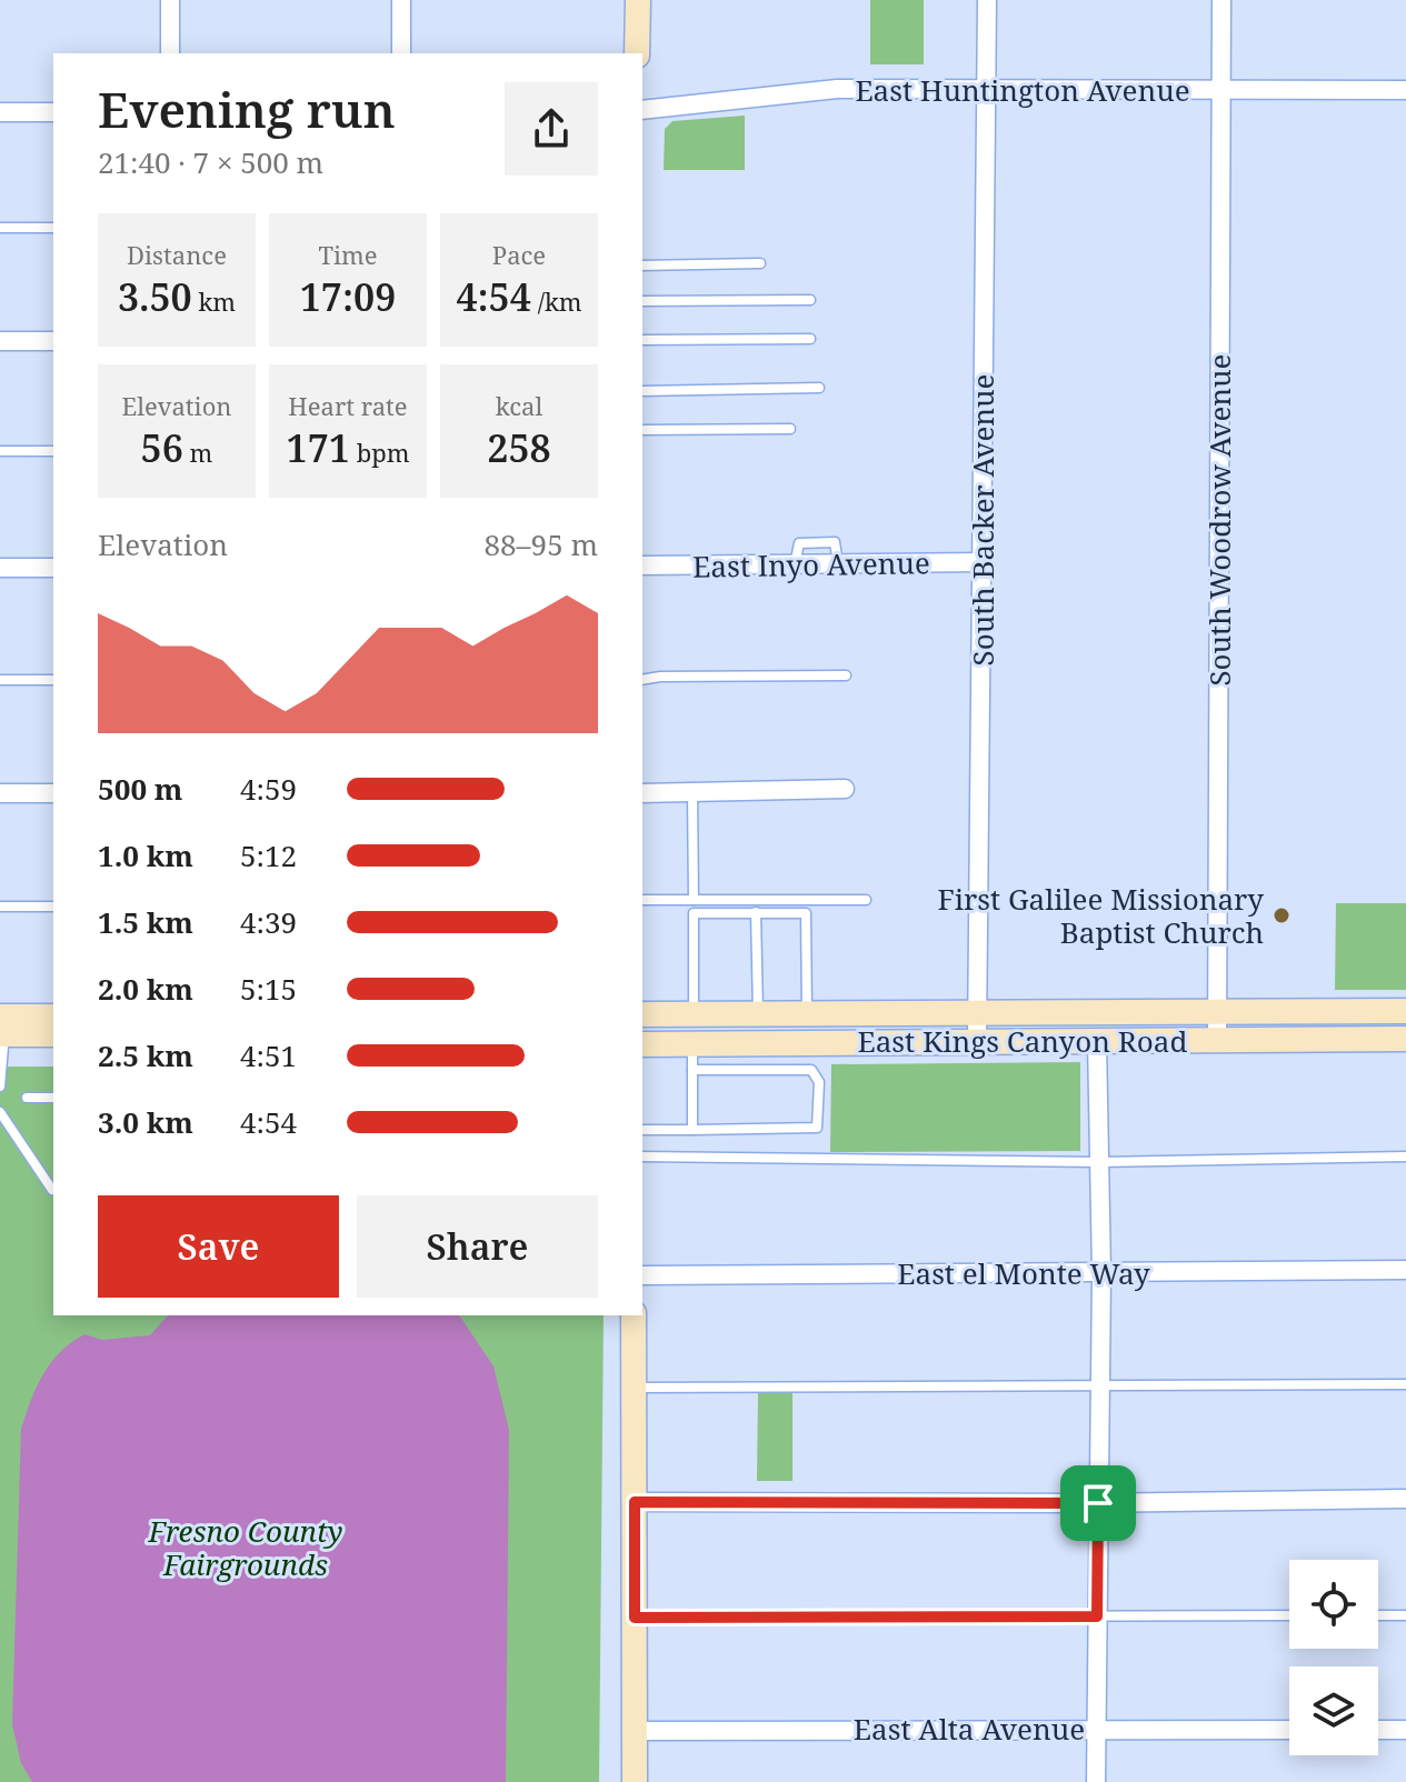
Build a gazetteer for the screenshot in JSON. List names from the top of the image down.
{
  "streets": {
    "main road": ["East Kings Canyon Road"],
    "street": [
      "East Huntington Avenue",
      "South Backer Avenue",
      "South Woodrow Avenue",
      "East Inyo Avenue",
      "East el Monte Way",
      "East Alta Avenue"
    ]
  },
  "crossings": [
    ["East Huntington Avenue", "South Backer Avenue"],
    ["East Huntington Avenue", "South Woodrow Avenue"],
    ["South Backer Avenue", "East Inyo Avenue"],
    ["South Backer Avenue", "East Kings Canyon Road"],
    ["South Woodrow Avenue", "East Kings Canyon Road"]
  ],
  "parks": ["Fresno County Fairgrounds"],
  "places": ["First Galilee Missionary Baptist Church"],
  "page": {
    "heading": ["Evening run", "21:40 · 7 × 500 m"],
    "stats": [
      ["Distance", "3.50 km"],
      ["Time", "17:09"],
      ["Pace", "4:54 /km"],
      ["Elevation", "56 m"],
      ["Heart rate", "171 bpm"],
      ["kcal", "258"]
    ],
    "chart": ["Elevation", "88–95 m"],
    "list": [
      {
        "name": "500 m",
        "note": "4:59"
      },
      {
        "name": "1.0 km",
        "note": "5:12"
      },
      {
        "name": "1.5 km",
        "note": "4:39"
      },
      {
        "name": "2.0 km",
        "note": "5:15"
      },
      {
        "name": "2.5 km",
        "note": "4:51"
      },
      {
        "name": "3.0 km",
        "note": "4:54"
      }
    ],
    "buttons": ["Save", "Share"]
  }
}
